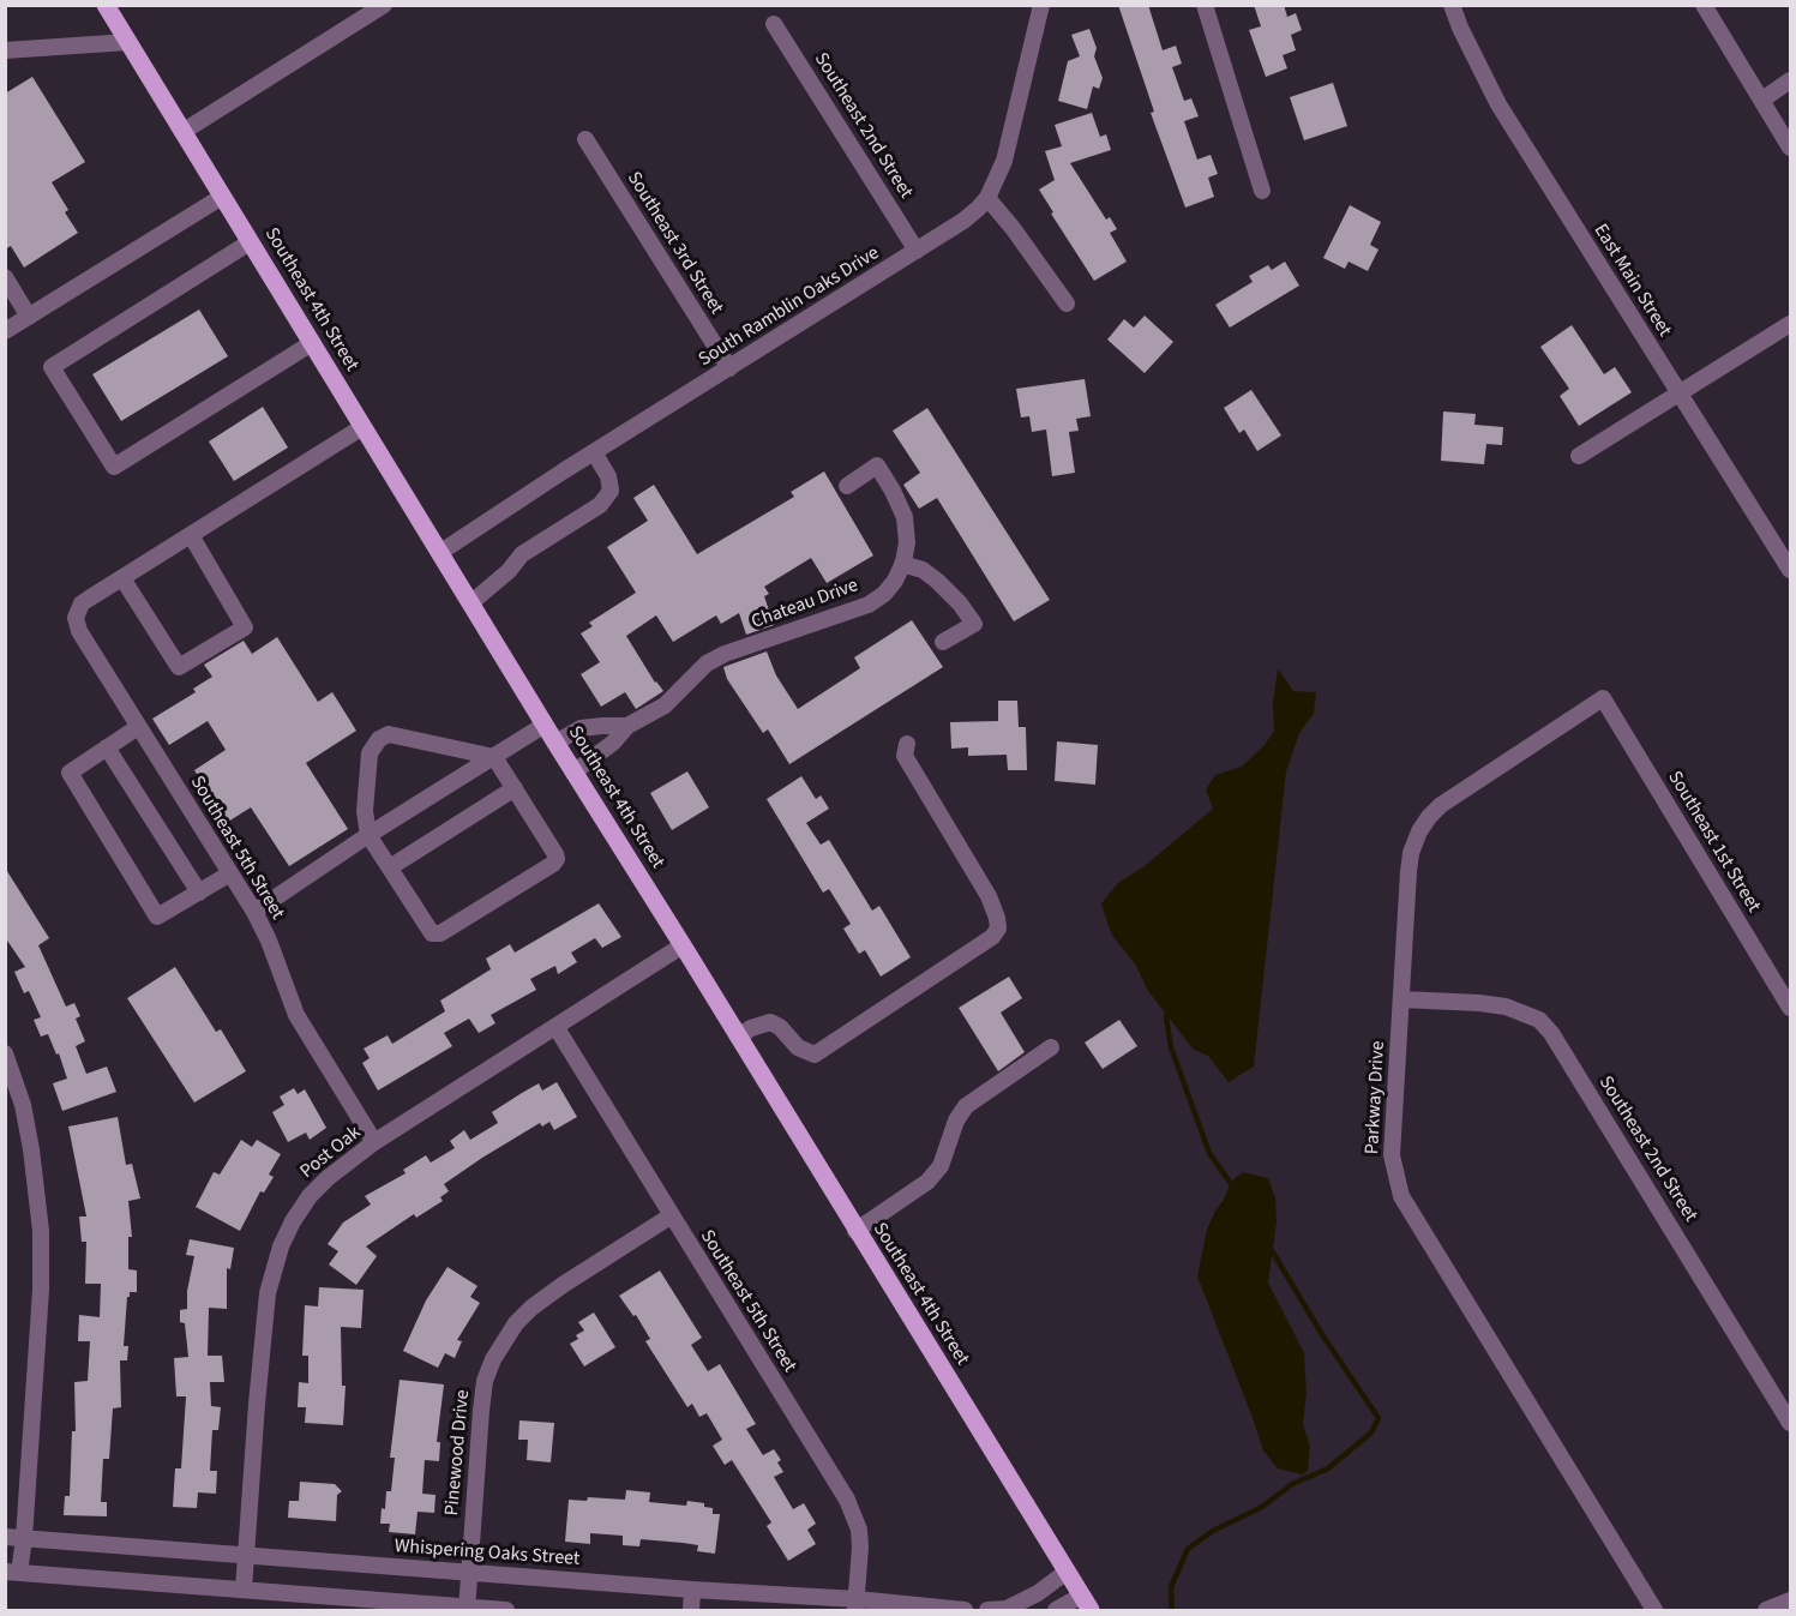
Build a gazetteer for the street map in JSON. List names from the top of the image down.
{
  "streets": {
    "main road": ["Southeast 4th Street"],
    "street": [
      "Southeast 2nd Street",
      "Southeast 3rd Street",
      "East Main Street",
      "South Ramblin Oaks Drive",
      "Chateau Drive",
      "Southeast 1st Street",
      "Southeast 5th Street",
      "Parkway Drive",
      "Post Oak",
      "Pinewood Drive",
      "Whispering Oaks Street"
    ]
  },
  "crossings": [
    ["Southeast 2nd Street", "South Ramblin Oaks Drive"],
    ["Southeast 2nd Street", "Parkway Drive"],
    ["Southeast 3rd Street", "South Ramblin Oaks Drive"],
    ["Southeast 4th Street", "South Ramblin Oaks Drive"],
    ["Southeast 4th Street", "Chateau Drive"],
    ["Southeast 4th Street", "Post Oak"],
    ["Southeast 1st Street", "Parkway Drive"],
    ["Southeast 5th Street", "Post Oak"],
    ["Southeast 5th Street", "Pinewood Drive"],
    ["Southeast 5th Street", "Whispering Oaks Street"],
    ["Post Oak", "Whispering Oaks Street"],
    ["Pinewood Drive", "Whispering Oaks Street"]
  ]
}
